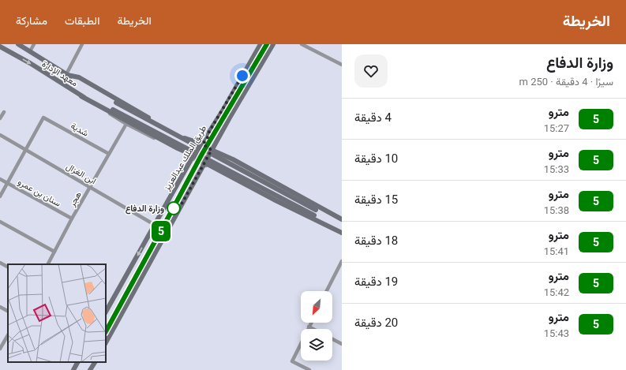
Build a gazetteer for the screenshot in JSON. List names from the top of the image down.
{
  "streets": {
    "main road": ["معهد الإدارة", "طريق الملك عبدالعزيز"],
    "street": [
      "شدية",
      "ابن الغزال",
      "سنان بن عمرو",
      "هجر"
    ]
  },
  "crossings": [
    ["شدية", "ابن الغزال"],
    ["شدية", "هجر"],
    ["طريق الملك عبدالعزيز", "ابن الغزال"],
    ["ابن الغزال", "هجر"],
    ["سنان بن عمرو", "هجر"]
  ],
  "places": ["وزارة الدفاع"],
  "lines": ["metro line 5"],
  "north": "bottom left",
  "page": {
    "header": "الخريطة",
    "nav": ["الخريطة", "الطبقات", "مشاركة"],
    "heading": ["وزارة الدفاع", "سيرًا · 4 دقيقة · 250 m"],
    "on_map": "5",
    "list": [
      {
        "mark": "5",
        "name": "مترو",
        "note": "15:27",
        "value": "4 دقيقة"
      },
      {
        "mark": "5",
        "name": "مترو",
        "note": "15:33",
        "value": "10 دقيقة"
      },
      {
        "mark": "5",
        "name": "مترو",
        "note": "15:38",
        "value": "15 دقيقة"
      },
      {
        "mark": "5",
        "name": "مترو",
        "note": "15:41",
        "value": "18 دقيقة"
      },
      {
        "mark": "5",
        "name": "مترو",
        "note": "15:42",
        "value": "19 دقيقة"
      },
      {
        "mark": "5",
        "name": "مترو",
        "note": "15:43",
        "value": "20 دقيقة"
      }
    ]
  }
}
